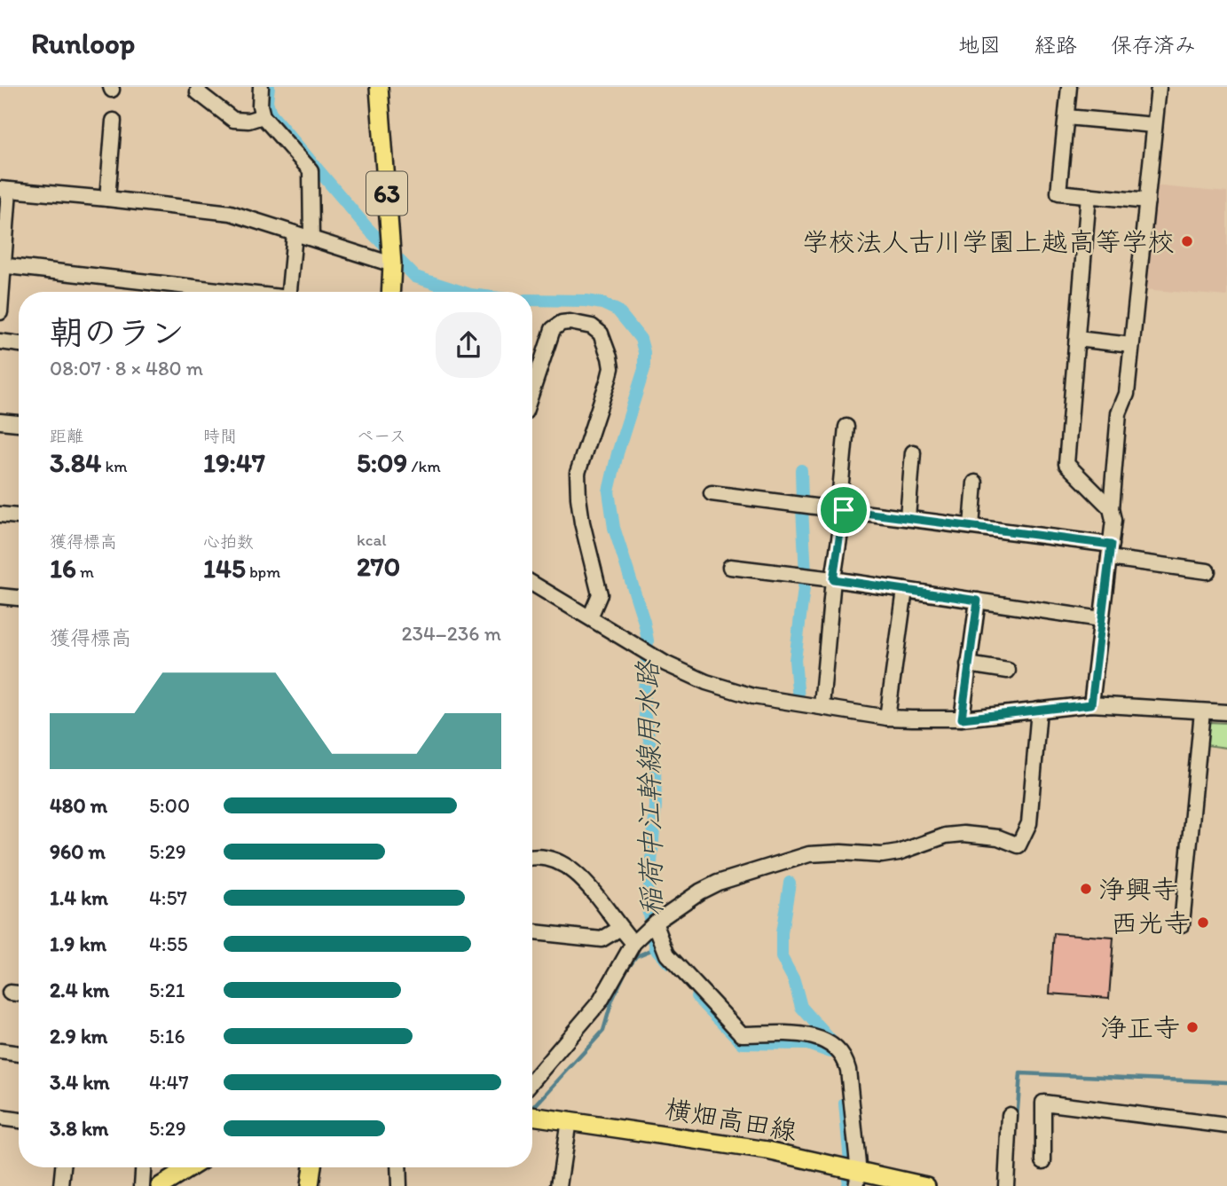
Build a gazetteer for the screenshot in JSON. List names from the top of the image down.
{
  "streets": {
    "main road": ["63", "横畑高田線"]
  },
  "water": ["稲荷中江幹線用水路"],
  "places": [
    "学校法人古川学園上越高等学校",
    "浄興寺",
    "西光寺",
    "浄正寺"
  ],
  "page": {
    "header": "Runloop",
    "nav": ["地図", "経路", "保存済み"],
    "heading": ["朝のラン", "08:07 · 8 × 480 m"],
    "stats": [
      ["距離", "3.84 km"],
      ["時間", "19:47"],
      ["ペース", "5:09 /km"],
      ["獲得標高", "16 m"],
      ["心拍数", "145 bpm"],
      ["kcal", "270"]
    ],
    "chart": ["獲得標高", "234–236 m"],
    "list": [
      {
        "name": "480 m",
        "note": "5:00"
      },
      {
        "name": "960 m",
        "note": "5:29"
      },
      {
        "name": "1.4 km",
        "note": "4:57"
      },
      {
        "name": "1.9 km",
        "note": "4:55"
      },
      {
        "name": "2.4 km",
        "note": "5:21"
      },
      {
        "name": "2.9 km",
        "note": "5:16"
      },
      {
        "name": "3.4 km",
        "note": "4:47"
      },
      {
        "name": "3.8 km",
        "note": "5:29"
      }
    ]
  }
}
